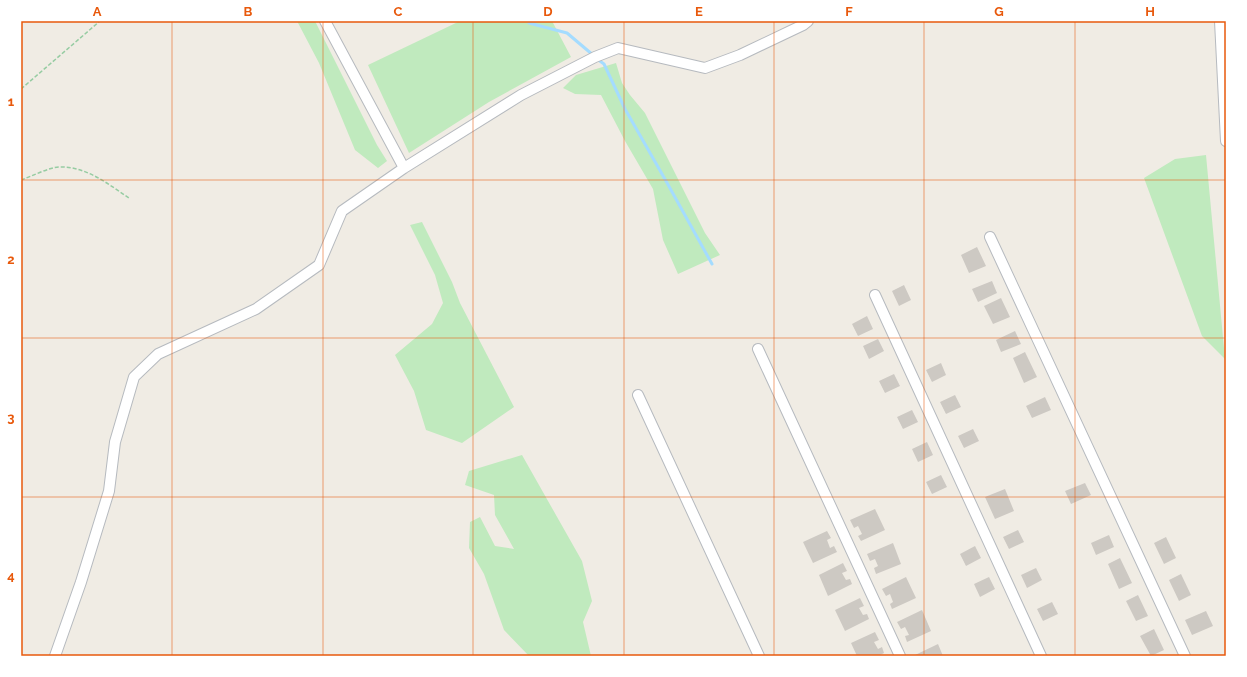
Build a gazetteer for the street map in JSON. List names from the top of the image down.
{
  "grid": {
    "columns": [
      "A",
      "B",
      "C",
      "D",
      "E",
      "F",
      "G",
      "H"
    ],
    "rows": [
      "1",
      "2",
      "3",
      "4"
    ]
  }
}
